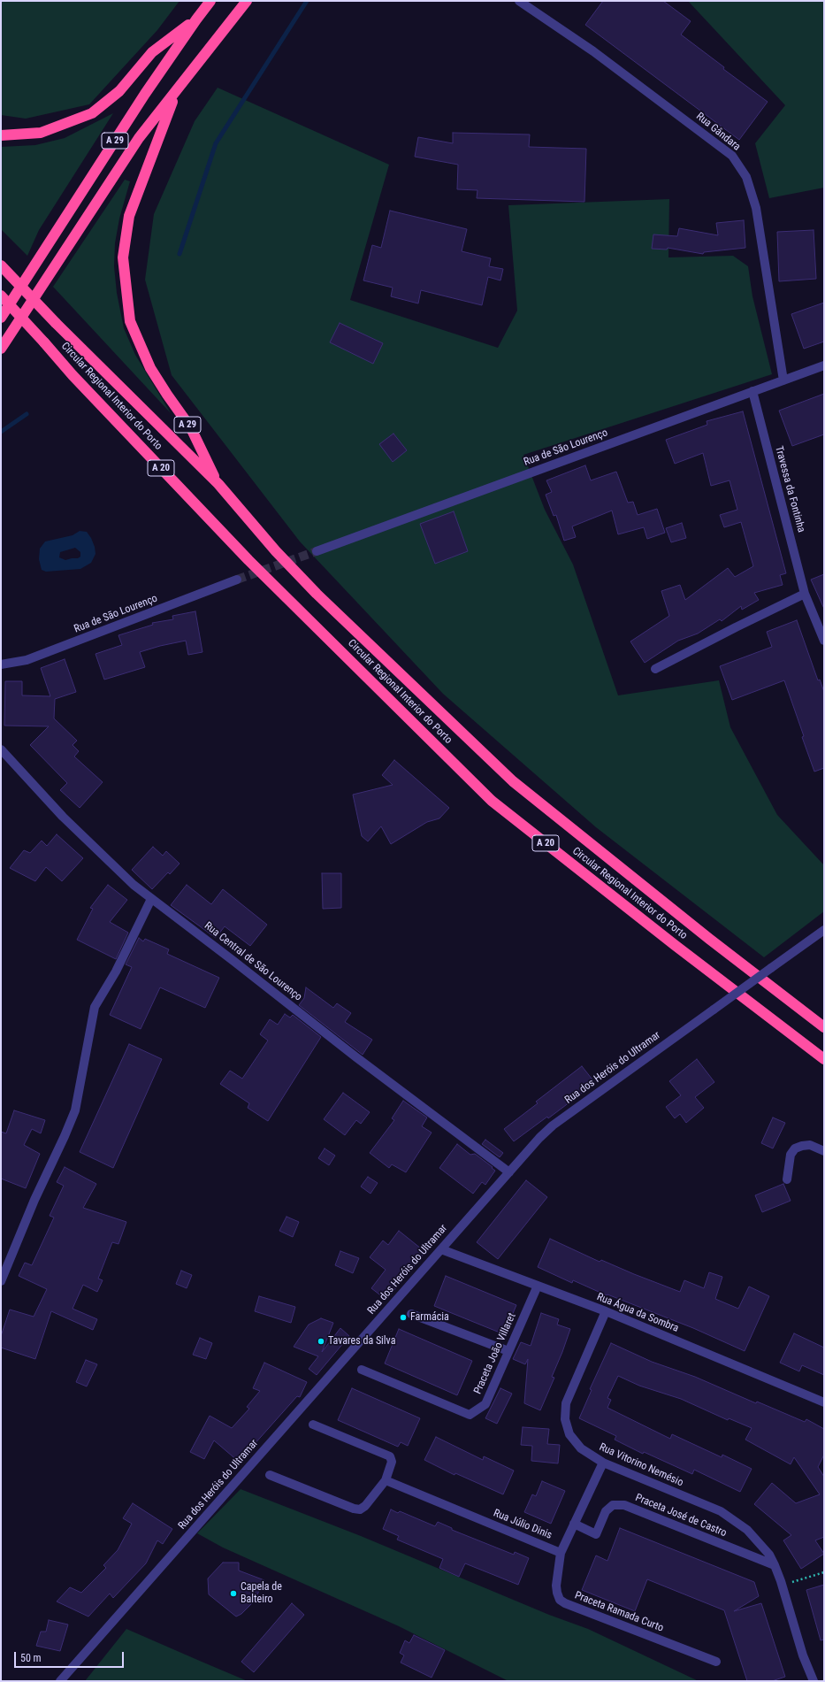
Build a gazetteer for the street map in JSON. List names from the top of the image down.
{
  "streets": {
    "highway": ["A 29", "Circular Regional Interior do Porto", "A 20"],
    "street": [
      "Rua Gândara",
      "Rua de São Lourenço",
      "Travessa da Fontinha",
      "Rua Central de São Lourenço",
      "Rua dos Heróis do Ultramar",
      "Rua Água da Sombra",
      "Praceta João Villaret",
      "Rua Vitorino Nemésio",
      "Praceta José de Castro",
      "Rua Júlio Dinis",
      "Praceta Ramada Curto"
    ]
  },
  "crossings": [
    ["Rua Gândara", "Rua de São Lourenço"],
    ["A 29", "Circular Regional Interior do Porto"],
    ["Rua de São Lourenço", "Travessa da Fontinha"],
    ["Rua Central de São Lourenço", "Rua dos Heróis do Ultramar"],
    ["Rua dos Heróis do Ultramar", "Rua Água da Sombra"],
    ["Rua Água da Sombra", "Praceta João Villaret"],
    ["Rua Água da Sombra", "Rua Vitorino Nemésio"],
    ["Rua Vitorino Nemésio", "Praceta José de Castro"],
    ["Rua Vitorino Nemésio", "Rua Júlio Dinis"],
    ["Praceta José de Castro", "Rua Júlio Dinis"],
    ["Rua Júlio Dinis", "Praceta Ramada Curto"]
  ],
  "places": ["Farmácia", "Tavares da Silva", "Capela de Balteiro"],
  "scale_bar": "50 m"
}
